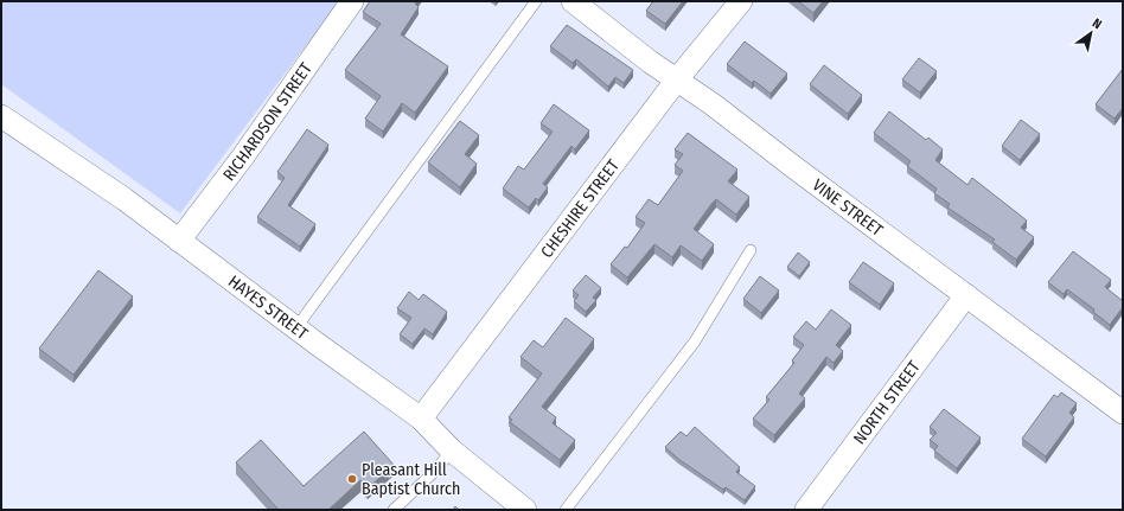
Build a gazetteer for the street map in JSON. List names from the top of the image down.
{
  "streets": {
    "street": [
      "RICHARDSON STREET",
      "VINE STREET",
      "CHESHIRE STREET",
      "HAYES STREET",
      "NORTH STREET"
    ]
  },
  "crossings": [
    ["RICHARDSON STREET", "HAYES STREET"],
    ["VINE STREET", "CHESHIRE STREET"],
    ["VINE STREET", "NORTH STREET"],
    ["CHESHIRE STREET", "HAYES STREET"]
  ],
  "places": ["Pleasant Hill Baptist Church"],
  "north": "top right"
}
